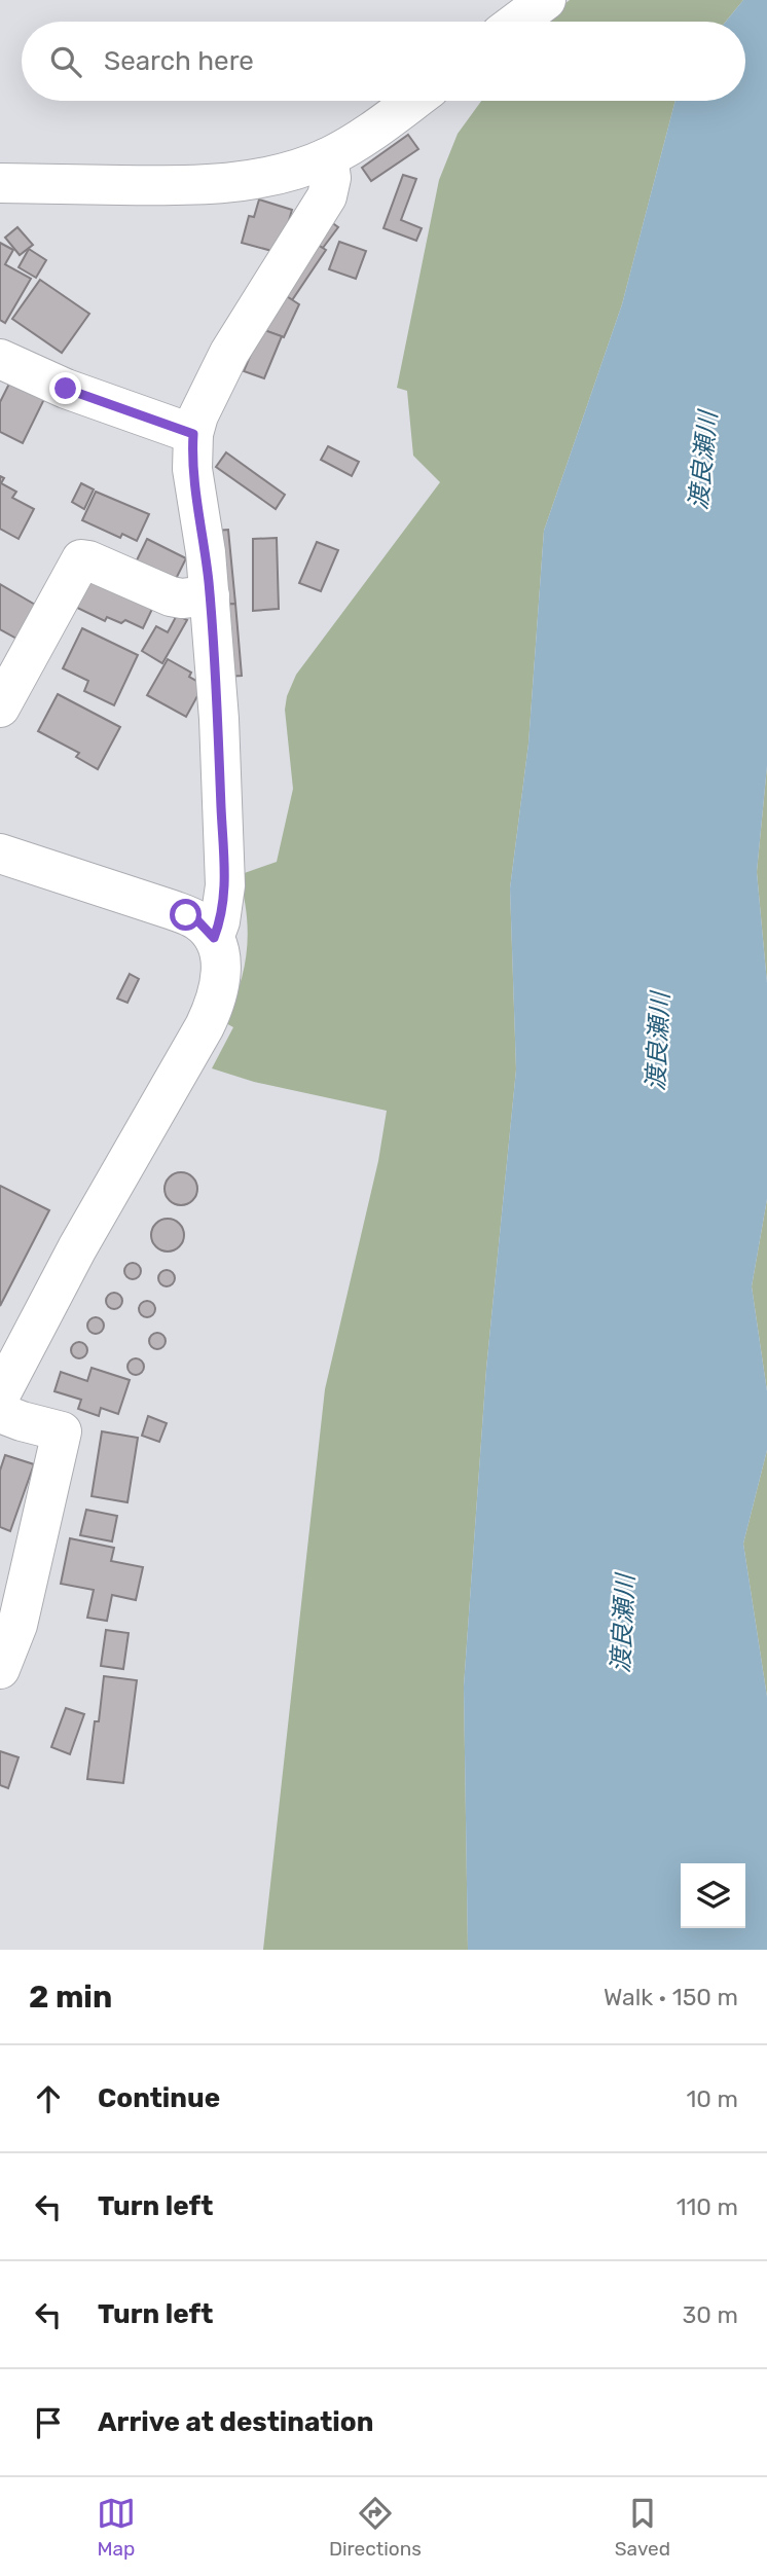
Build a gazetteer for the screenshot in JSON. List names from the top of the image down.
{
  "water": ["渡良瀬川"],
  "page": {
    "search": "Search here",
    "heading": ["2 min", "Walk · 150 m"],
    "list": [
      ["Continue", "10 m"],
      ["Turn left", "110 m"],
      ["Turn left", "30 m"],
      "Arrive at destination"
    ],
    "nav": ["Map", "Directions", "Saved"]
  }
}
